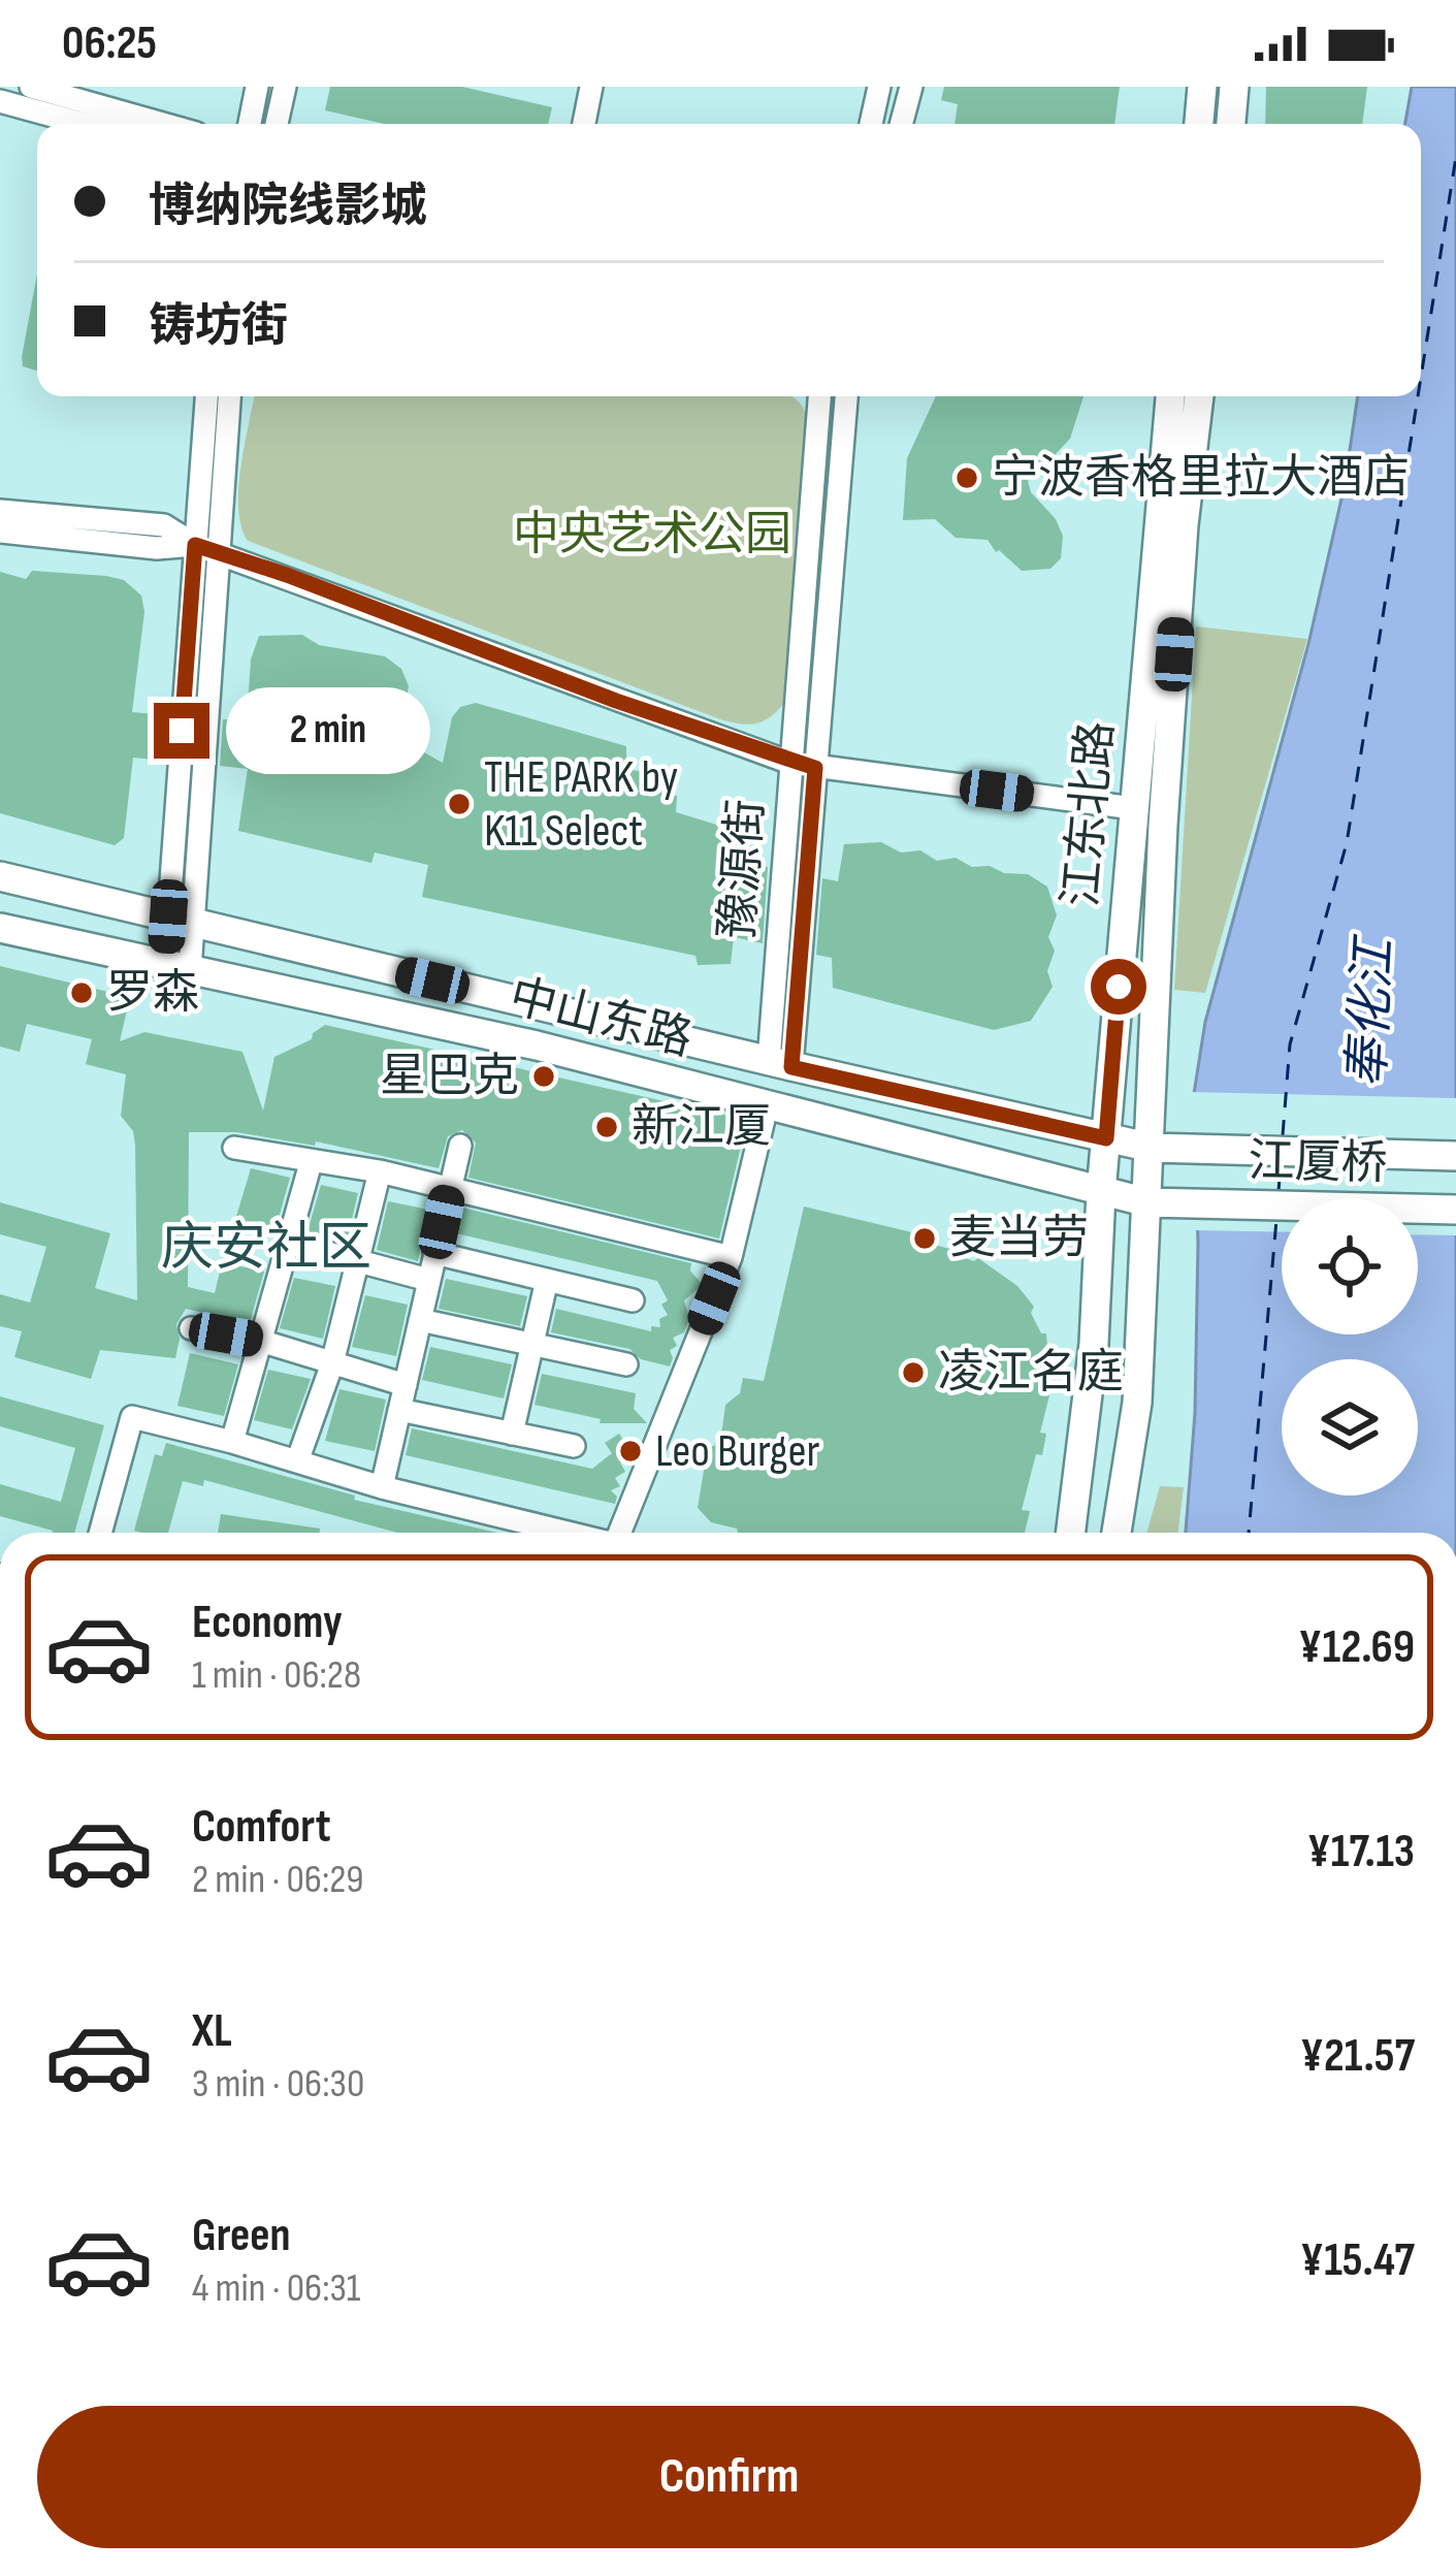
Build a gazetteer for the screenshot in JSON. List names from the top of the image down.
{
  "streets": {
    "main road": ["江东北路", "中山东路", "江厦桥"],
    "street": ["豫源街"]
  },
  "crossings": [
    ["江东北路", "中山东路"],
    ["江东北路", "江厦桥"],
    ["豫源街", "中山东路"],
    ["中山东路", "江厦桥"]
  ],
  "districts": ["庆安社区"],
  "water": ["奉化江"],
  "parks": ["中央艺术公园"],
  "places": [
    "宁波香格里拉大酒店",
    "THE PARK by K11 Select",
    "罗森",
    "星巴克",
    "新江厦",
    "麦当劳",
    "凌江名庭",
    "Leo Burger"
  ],
  "page": {
    "status": "06:25",
    "banner": ["博纳院线影城", "铸坊街"],
    "bubble": "2 min",
    "list": [
      {
        "name": "Economy",
        "note": "1 min · 06:28",
        "value": "¥12.69"
      },
      {
        "name": "Comfort",
        "note": "2 min · 06:29",
        "value": "¥17.13"
      },
      {
        "name": "XL",
        "note": "3 min · 06:30",
        "value": "¥21.57"
      },
      {
        "name": "Green",
        "note": "4 min · 06:31",
        "value": "¥15.47"
      }
    ],
    "buttons": "Confirm"
  }
}
